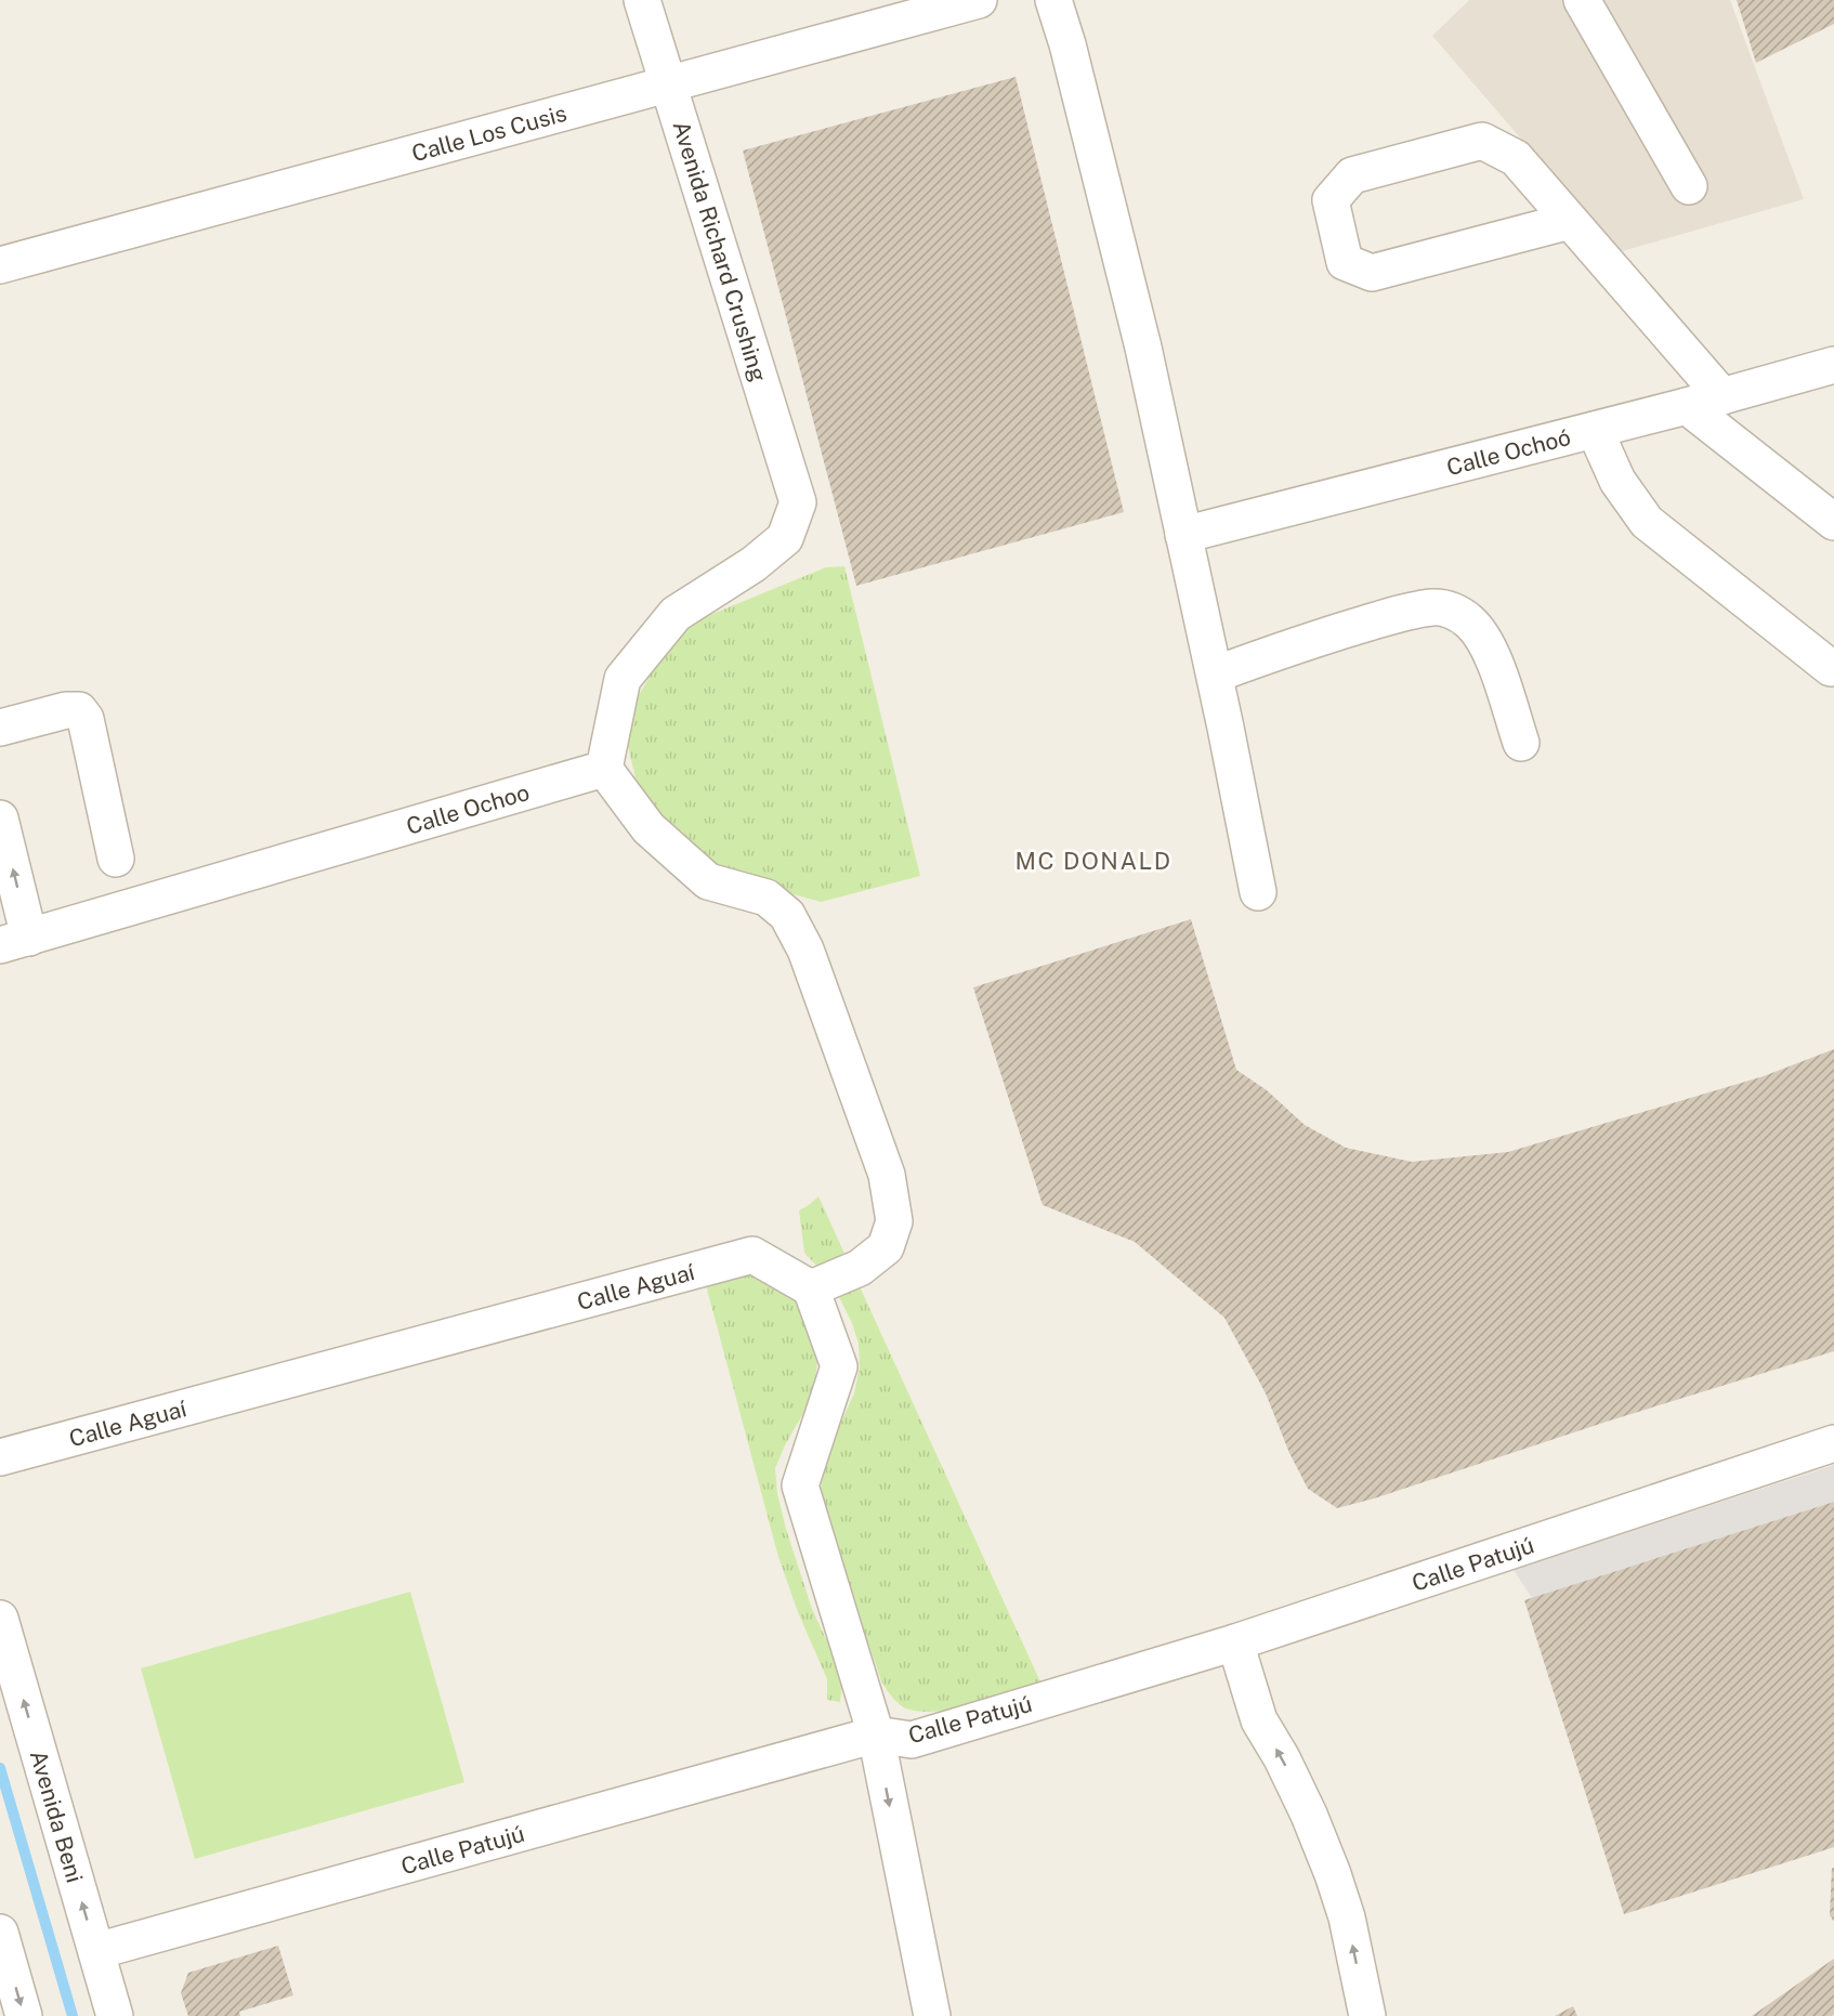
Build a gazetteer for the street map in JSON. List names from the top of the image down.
{
  "streets": {
    "street": [
      "Calle Los Cusis",
      "Avenida Richard Crushing",
      "Calle Ochoó",
      "Calle Ochoo",
      "Calle Aguaí",
      "Calle Patujú",
      "Avenida Beni"
    ]
  },
  "crossings": [
    ["Calle Los Cusis", "Avenida Richard Crushing"],
    ["Avenida Richard Crushing", "Calle Ochoo"],
    ["Calle Patujú", "Avenida Beni"]
  ],
  "one_way": ["Avenida Beni"],
  "districts": ["MC DONALD"]
}
